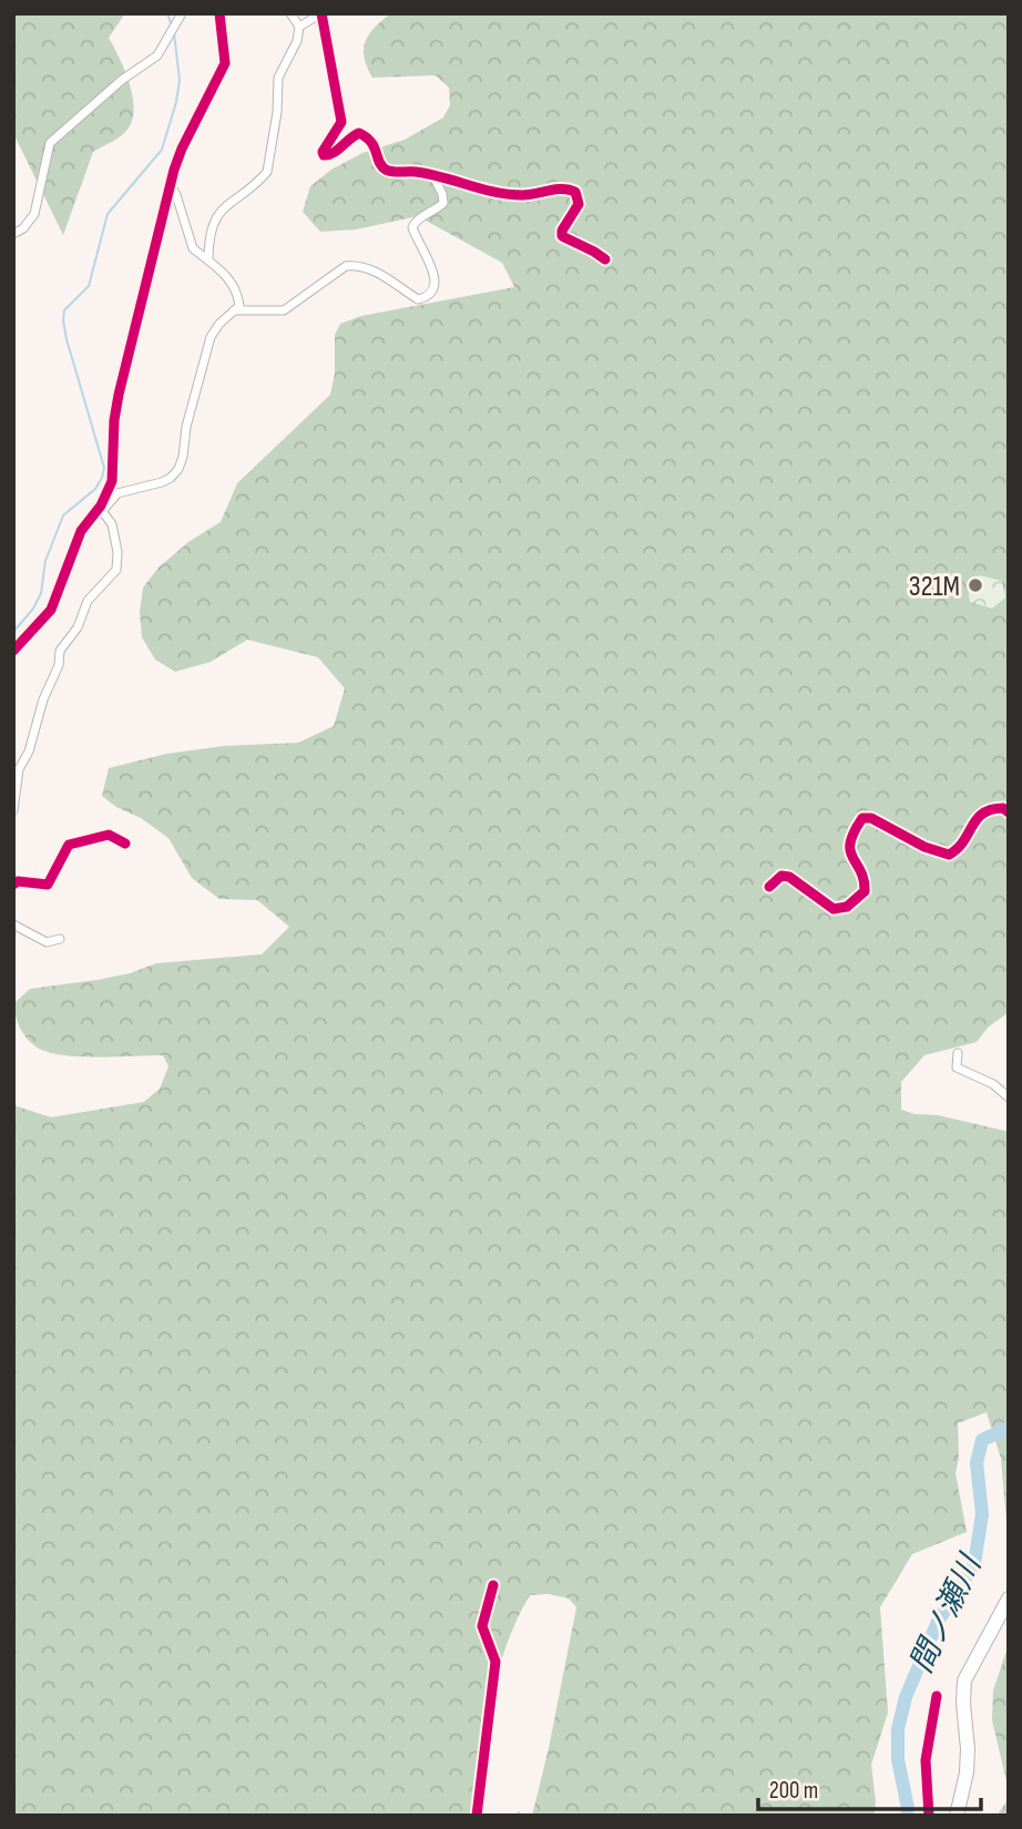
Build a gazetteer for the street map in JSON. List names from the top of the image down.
{
  "water": ["間ノ瀬川"],
  "places": ["321M"],
  "scale_bar": "200 m"
}
